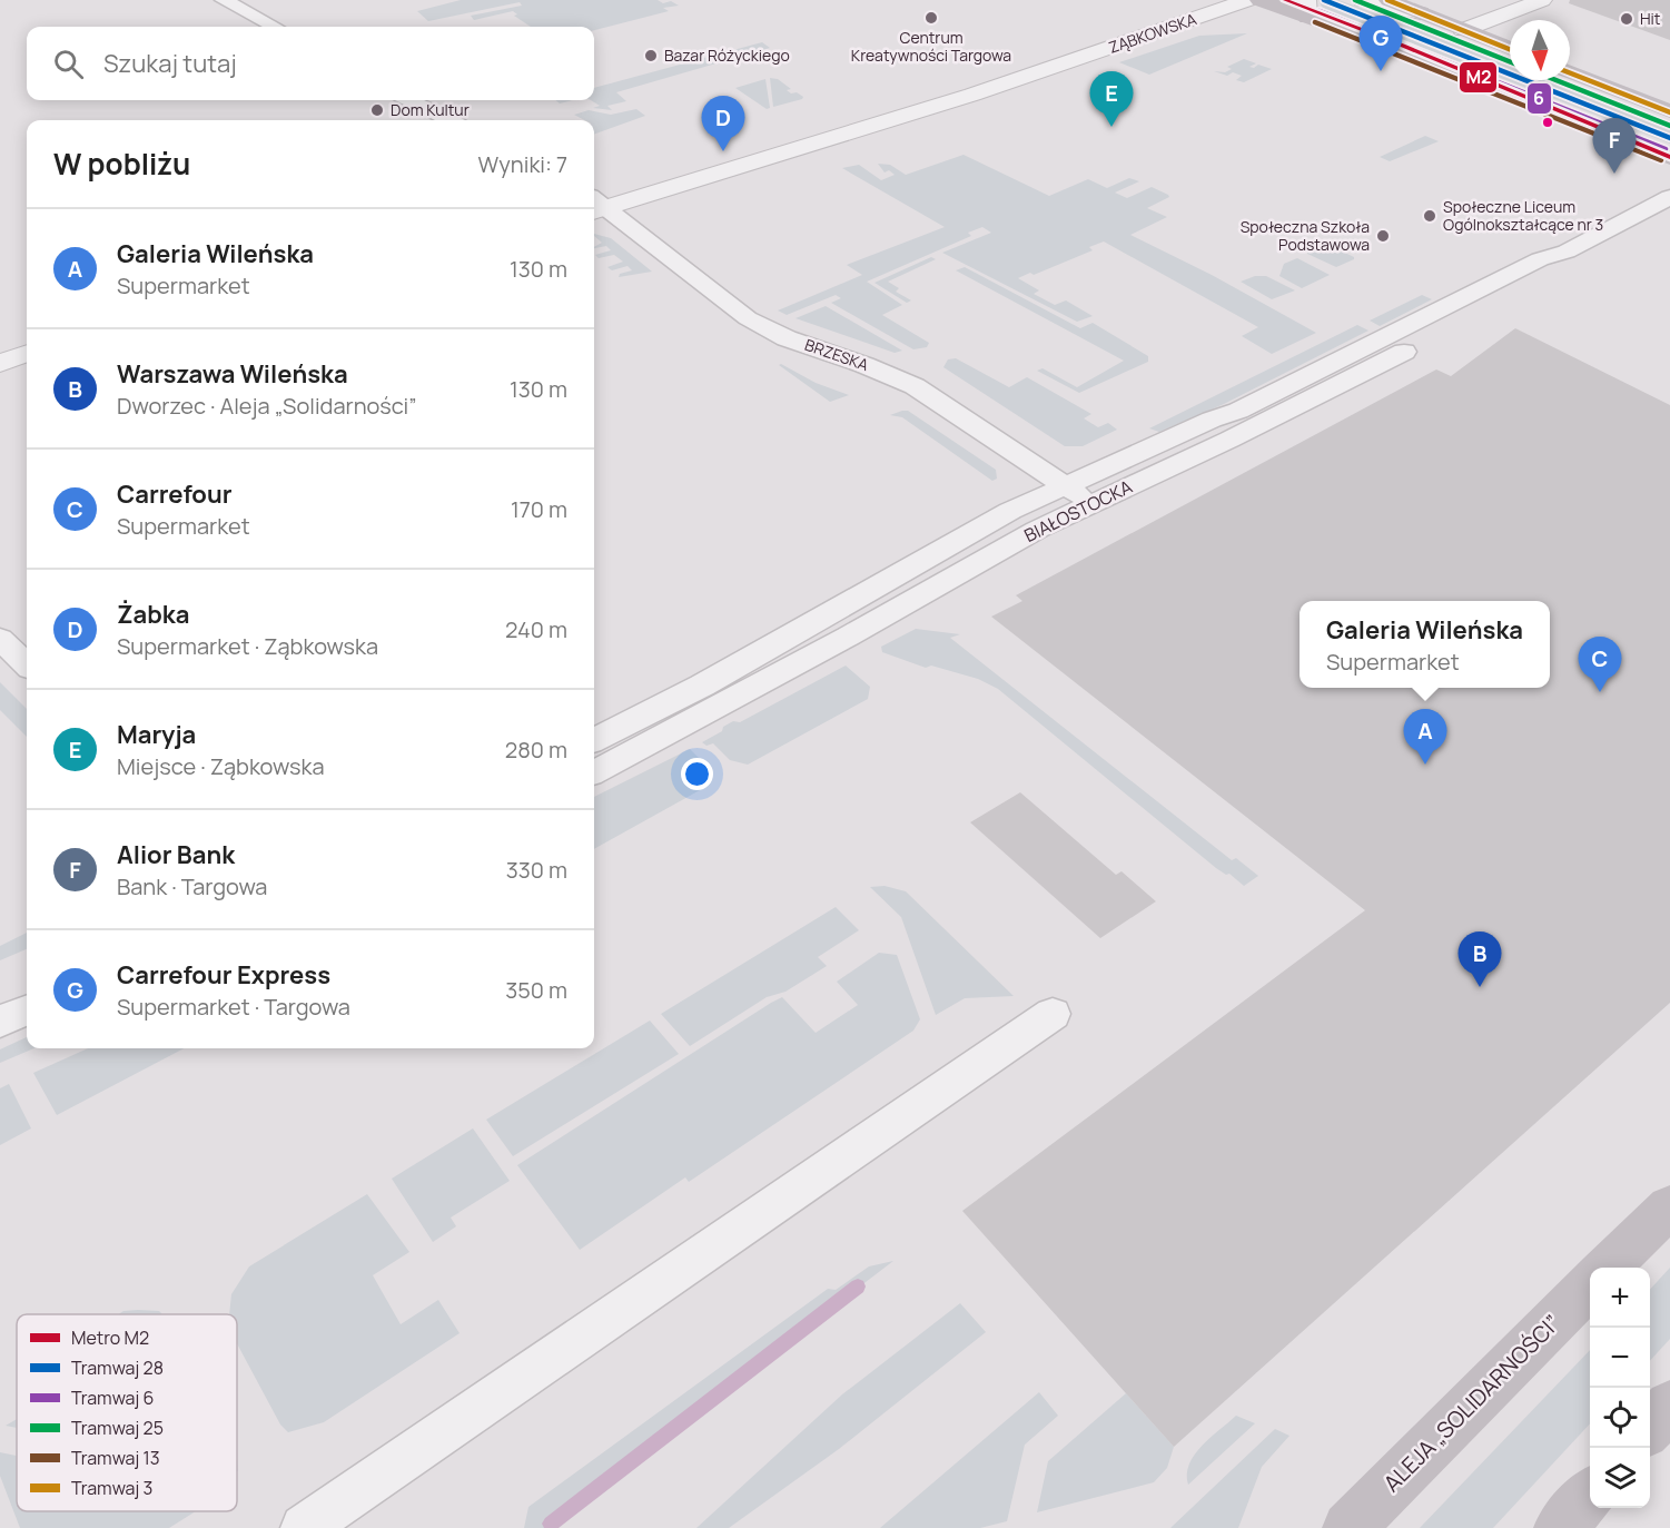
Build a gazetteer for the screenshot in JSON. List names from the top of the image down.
{
  "streets": {
    "main road": ["ALEJA „SOLIDARNOŚCI”"],
    "street": ["ZĄBKOWSKA", "BRZESKA", "BIAŁOSTOCKA"]
  },
  "crossings": [
    ["ZĄBKOWSKA", "BRZESKA"],
    ["BRZESKA", "BIAŁOSTOCKA"]
  ],
  "places": [
    "Centrum Kreatywności Targowa",
    "Hit",
    "Bazar Różyckiego",
    "Dom Kultur",
    "Społeczne Liceum Ogólnokształcące nr 3",
    "Społeczna Szkoła Podstawowa"
  ],
  "lines": [
    "metro line M2",
    "tram line 28",
    "tram line 25",
    "tram line 3",
    "tram line 6",
    "tram line 13"
  ],
  "legend": [
    "Metro M2",
    "Tramwaj 28",
    "Tramwaj 6",
    "Tramwaj 25",
    "Tramwaj 13",
    "Tramwaj 3"
  ],
  "north": "bottom",
  "page": {
    "pins": [
      "G",
      "E",
      "D",
      "F",
      "C",
      "A",
      "B"
    ],
    "search": "Szukaj tutaj",
    "heading": ["W pobliżu", "Wyniki: 7"],
    "list": [
      {
        "mark": "A",
        "name": "Galeria Wileńska",
        "note": "Supermarket",
        "value": "130 m"
      },
      {
        "mark": "B",
        "name": "Warszawa Wileńska",
        "note": "Dworzec · Aleja „Solidarności”",
        "value": "130 m"
      },
      {
        "mark": "C",
        "name": "Carrefour",
        "note": "Supermarket",
        "value": "170 m"
      },
      {
        "mark": "D",
        "name": "Żabka",
        "note": "Supermarket · Ząbkowska",
        "value": "240 m"
      },
      {
        "mark": "E",
        "name": "Maryja",
        "note": "Miejsce · Ząbkowska",
        "value": "280 m"
      },
      {
        "mark": "F",
        "name": "Alior Bank",
        "note": "Bank · Targowa",
        "value": "330 m"
      },
      {
        "mark": "G",
        "name": "Carrefour Express",
        "note": "Supermarket · Targowa",
        "value": "350 m"
      }
    ],
    "popup": ["Galeria Wileńska", "Supermarket"],
    "map_buttons": ["+", "−"]
  }
}
